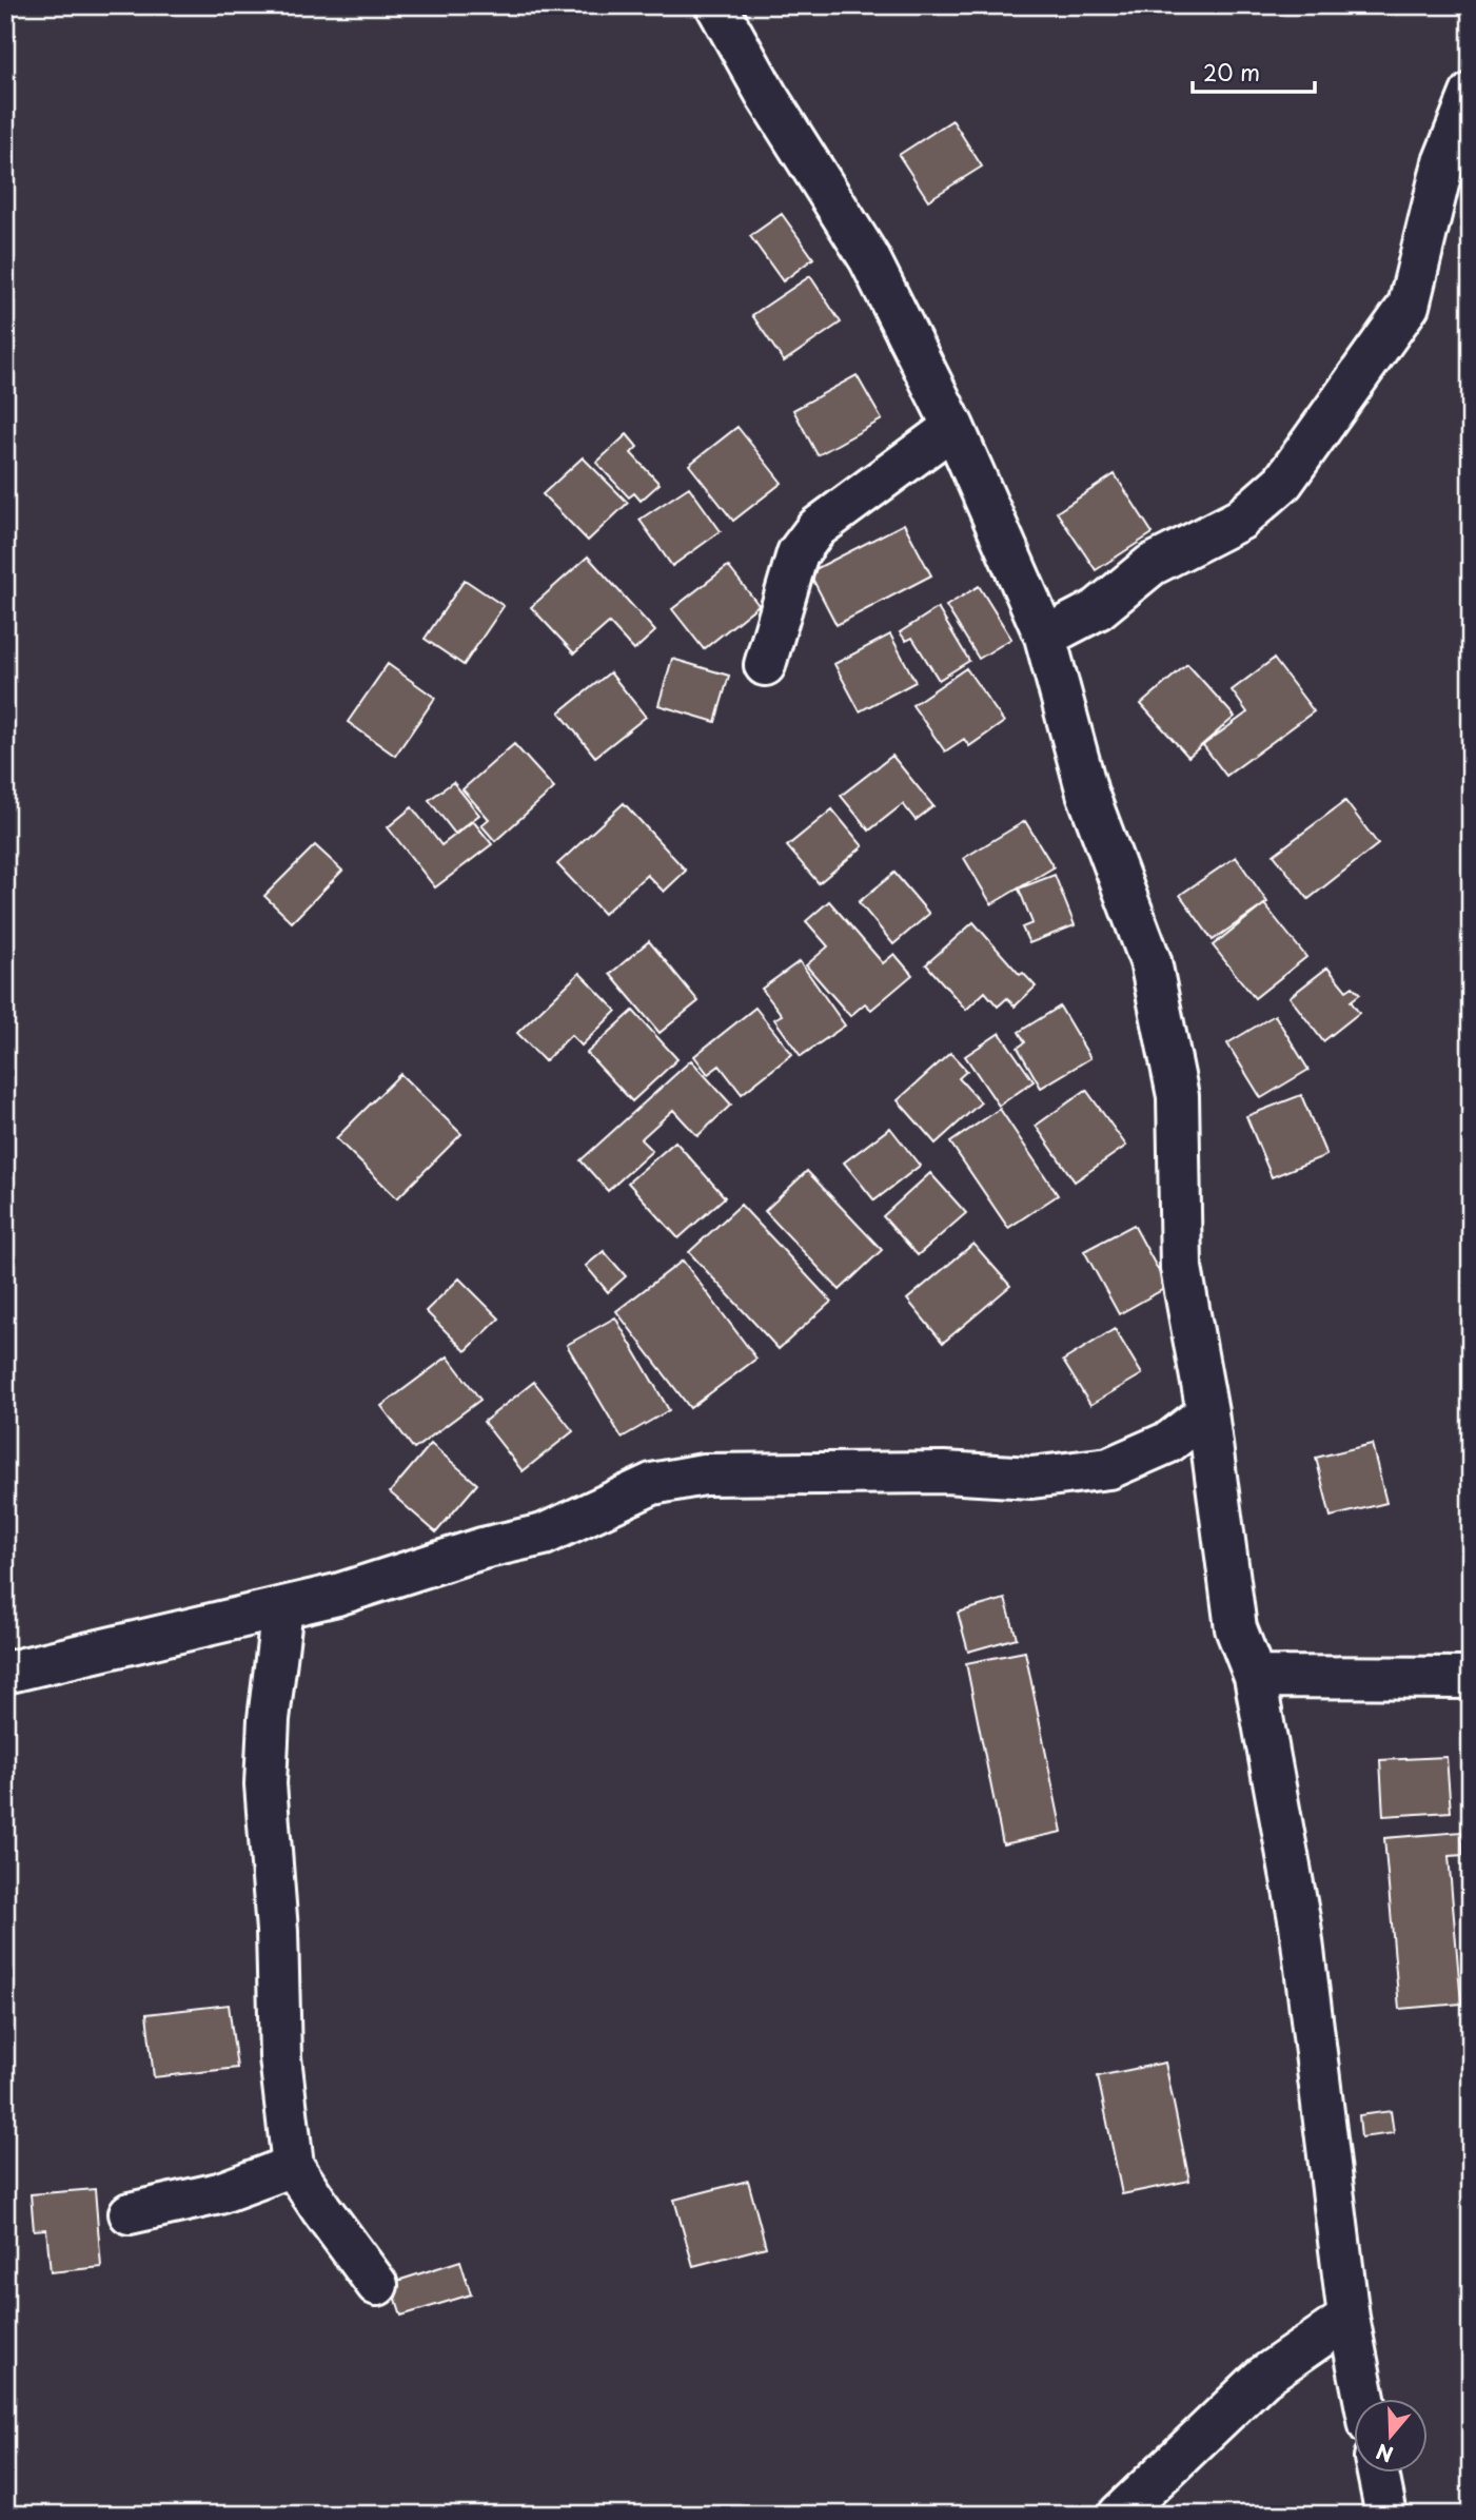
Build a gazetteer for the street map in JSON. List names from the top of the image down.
{
  "scale_bar": "20 m",
  "north": "bottom"
}
